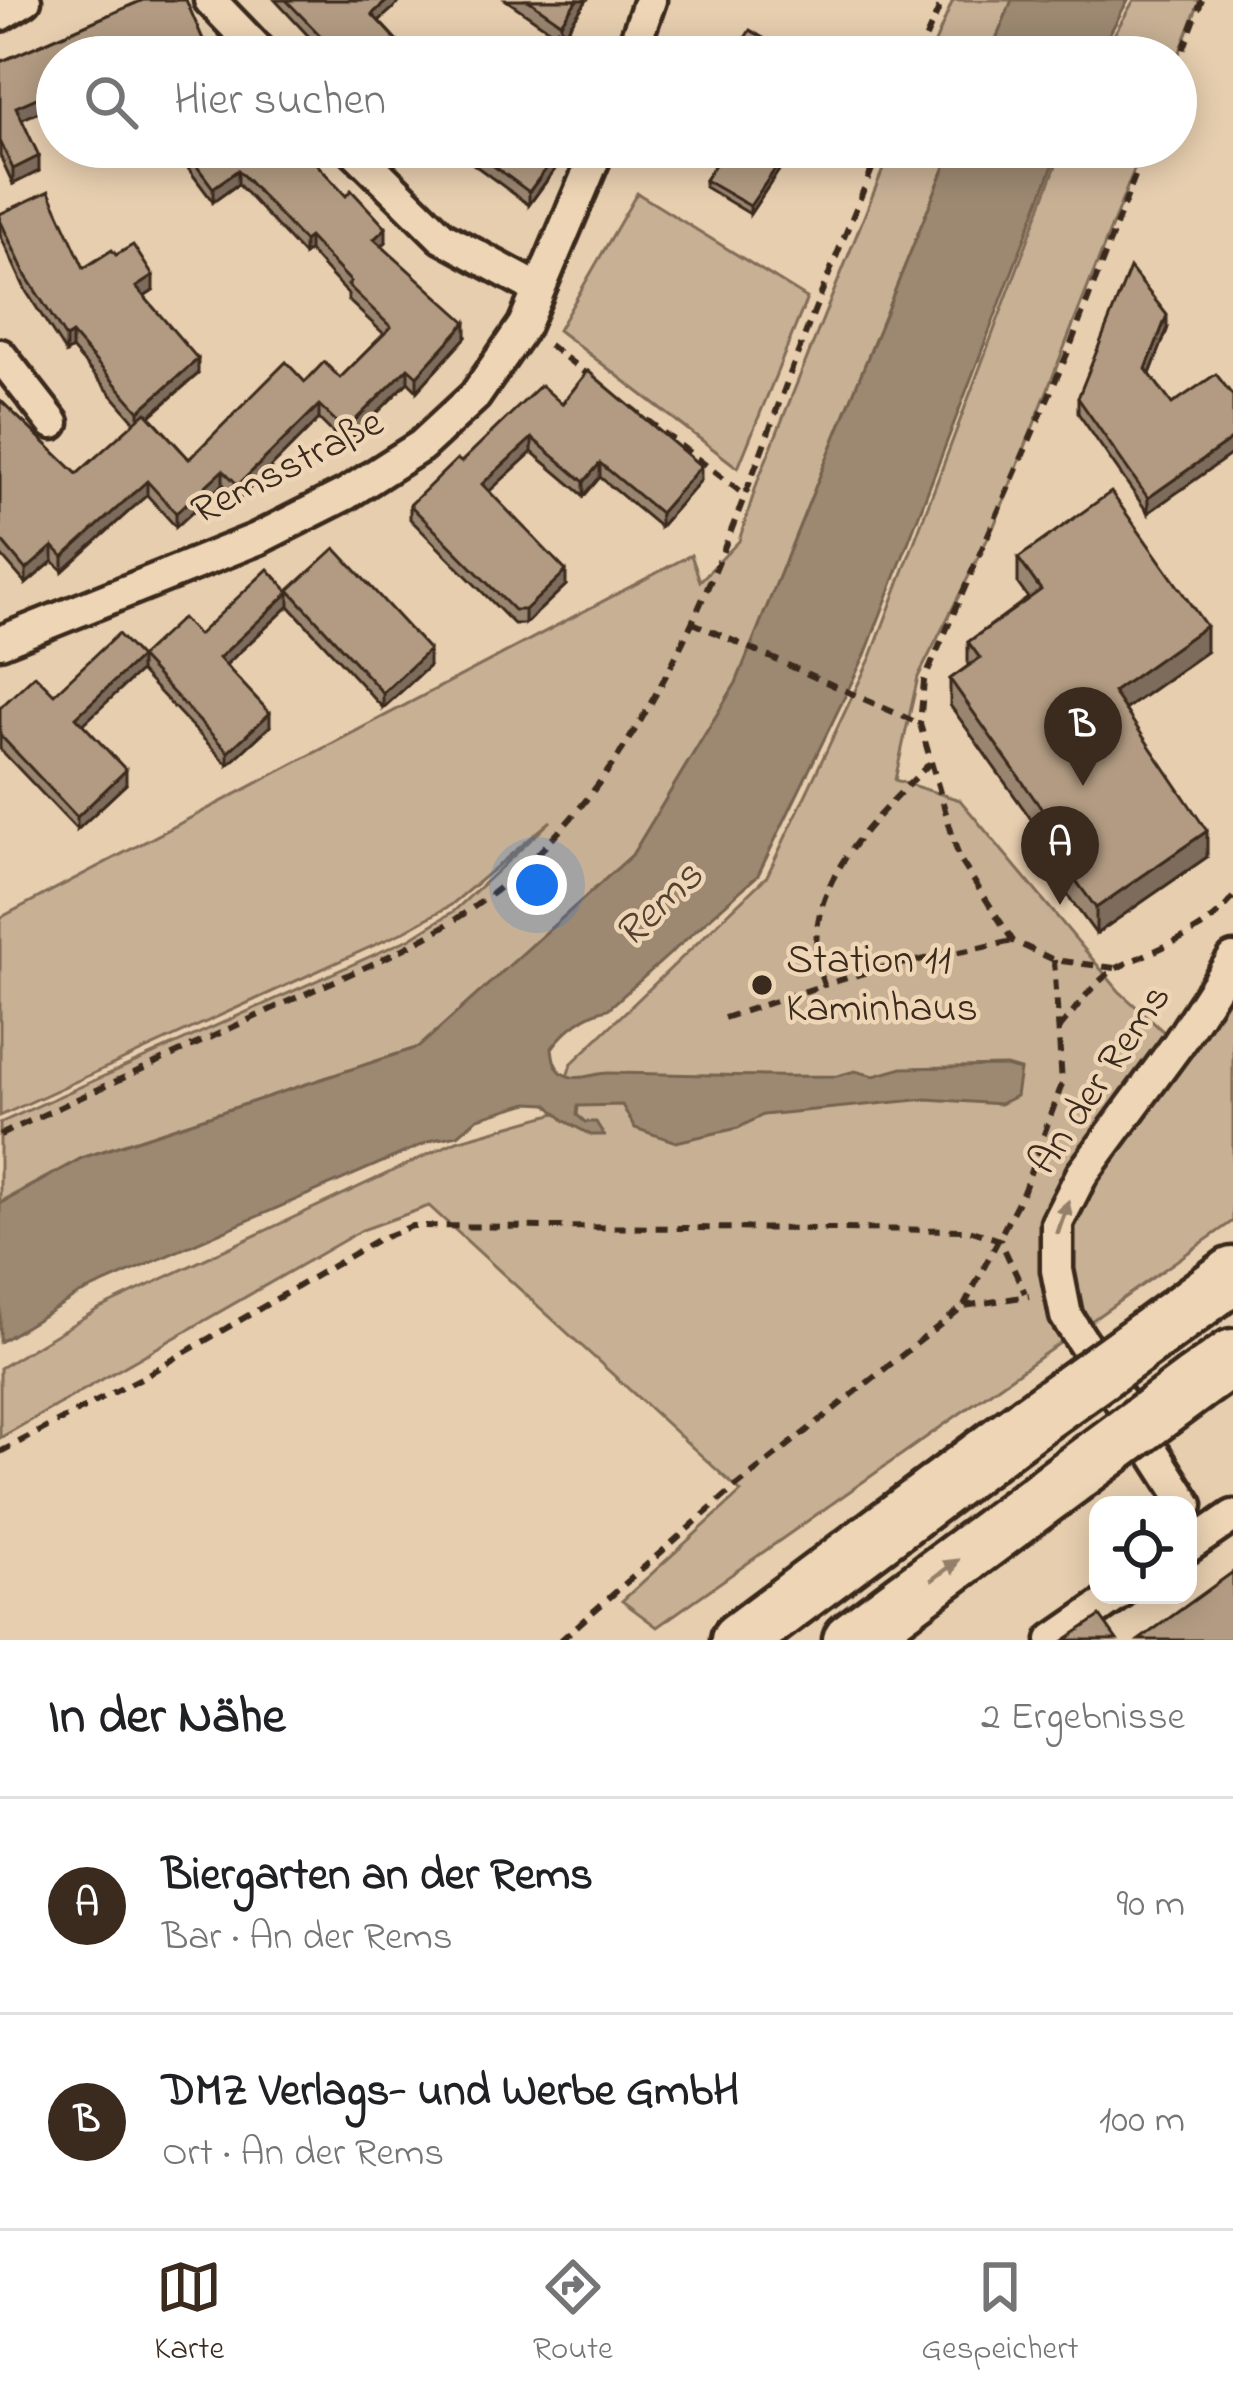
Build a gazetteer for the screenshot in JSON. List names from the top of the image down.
{
  "streets": {
    "street": ["Remsstraße", "An der Rems"]
  },
  "one_way": ["An der Rems"],
  "water": ["Rems"],
  "places": ["Station 11 Kaminhaus"],
  "page": {
    "search": "Hier suchen",
    "pins": ["B", "A"],
    "heading": ["In der Nähe", "2 Ergebnisse"],
    "list": [
      {
        "mark": "A",
        "name": "Biergarten an der Rems",
        "note": "Bar · An der Rems",
        "value": "90 m"
      },
      {
        "mark": "B",
        "name": "DMZ Verlags- und Werbe GmbH",
        "note": "Ort · An der Rems",
        "value": "100 m"
      }
    ],
    "nav": ["Karte", "Route", "Gespeichert"]
  }
}
